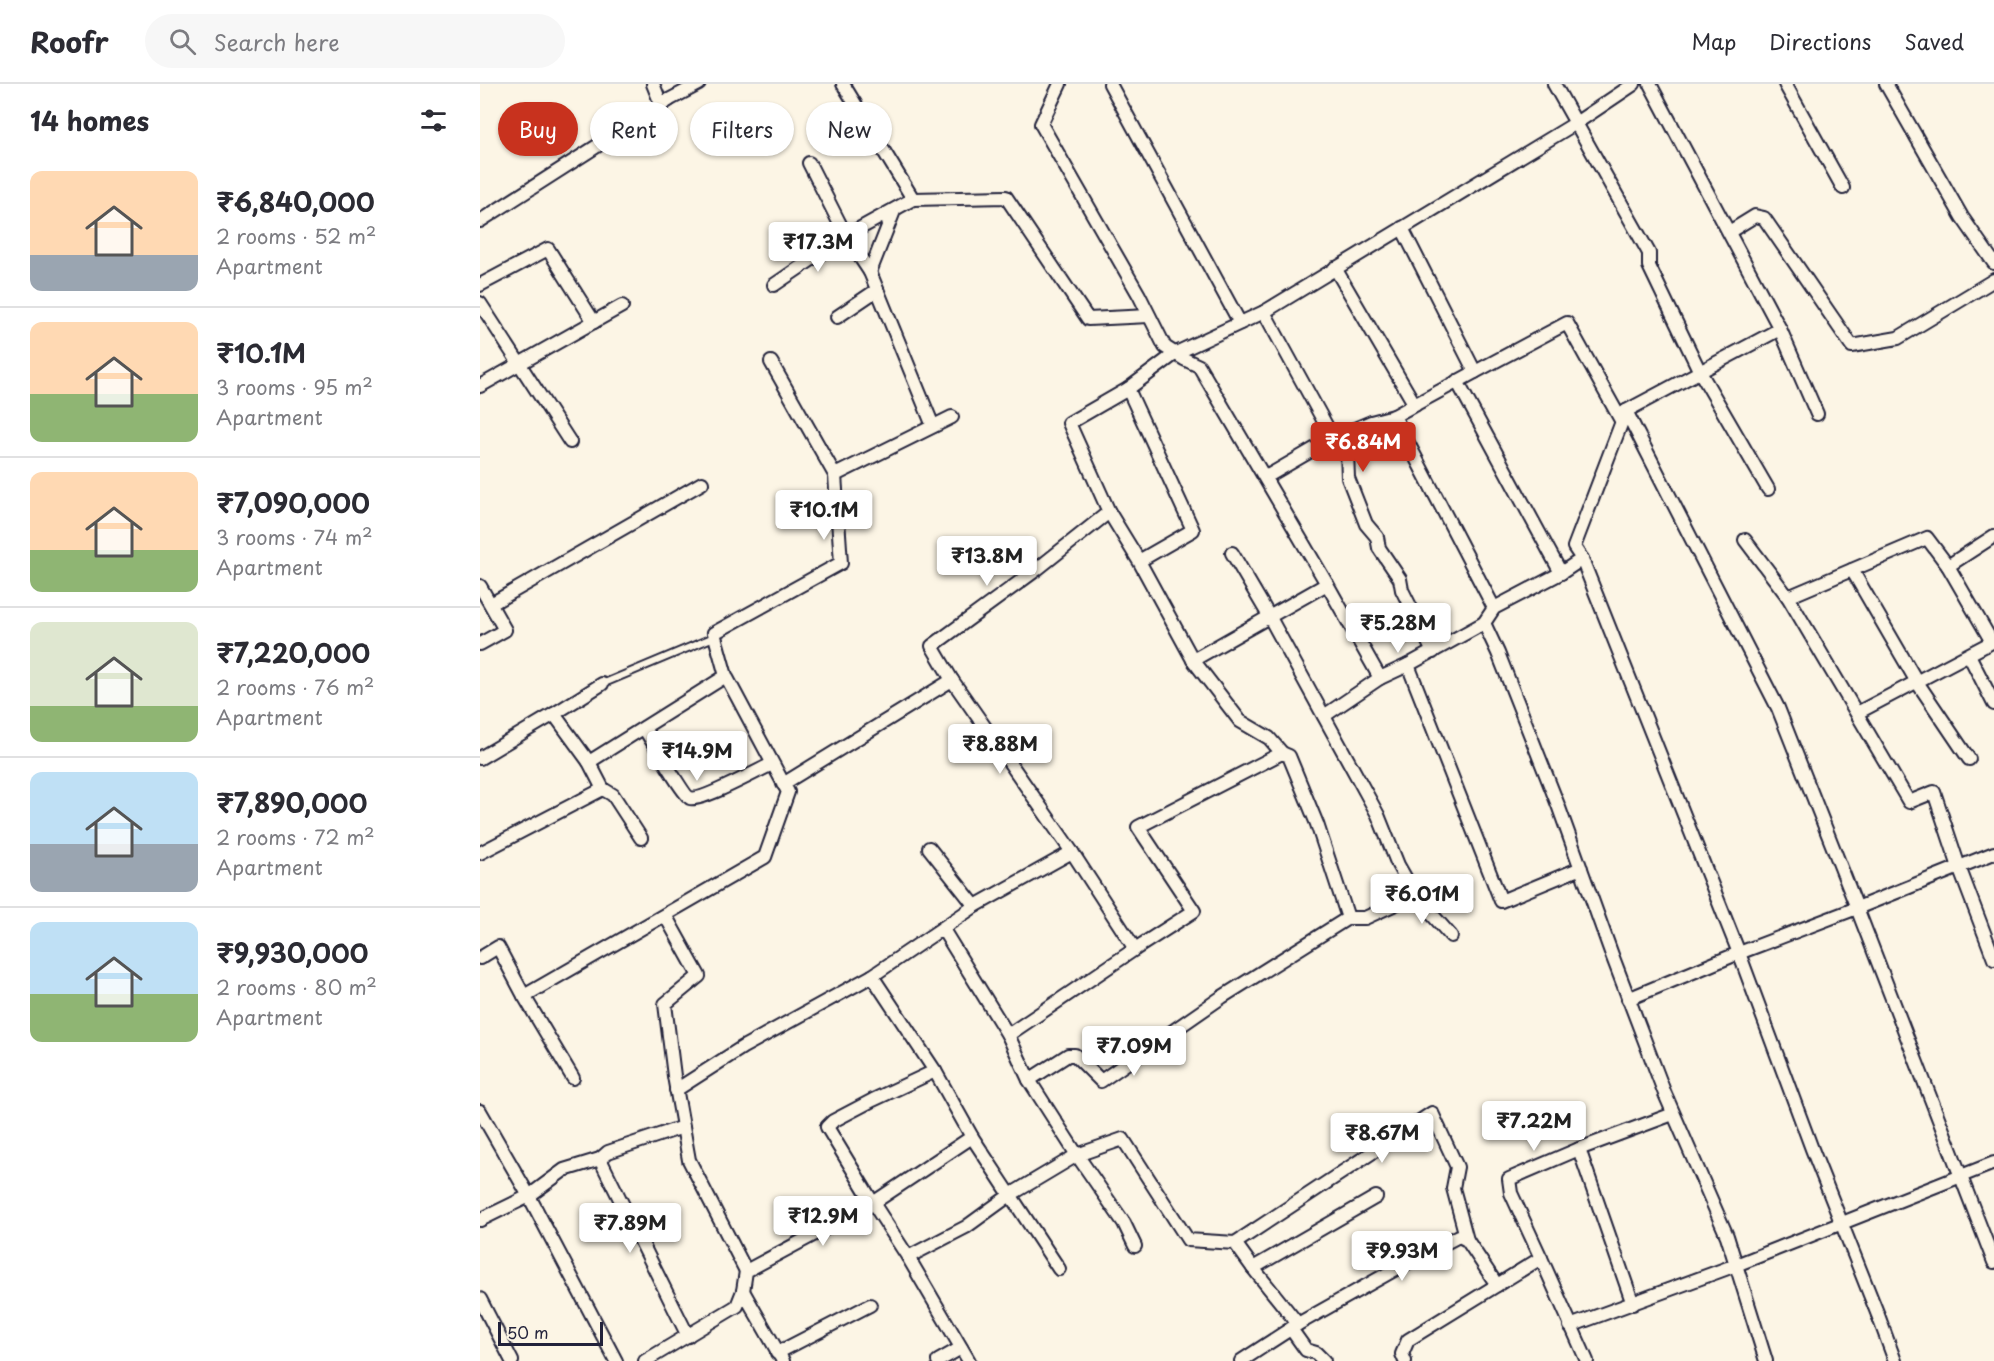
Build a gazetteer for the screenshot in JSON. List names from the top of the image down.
{
  "scale_bar": "50 m",
  "page": {
    "header": "Roofr",
    "search": "Search here",
    "nav": ["Map", "Directions", "Saved"],
    "heading": "14 homes",
    "chip": [
      "Buy",
      "Rent",
      "Filters",
      "New"
    ],
    "list": [
      {
        "name": "₹6,840,000",
        "note": "2 rooms · 52 m² · Apartment"
      },
      {
        "name": "₹10.1M",
        "note": "3 rooms · 95 m² · Apartment"
      },
      {
        "name": "₹7,090,000",
        "note": "3 rooms · 74 m² · Apartment"
      },
      {
        "name": "₹7,220,000",
        "note": "2 rooms · 76 m² · Apartment"
      },
      {
        "name": "₹7,890,000",
        "note": "2 rooms · 72 m² · Apartment"
      },
      {
        "name": "₹9,930,000",
        "note": "2 rooms · 80 m² · Apartment"
      }
    ],
    "price": [
      "₹17.3M",
      "₹6.84M",
      "₹10.1M",
      "₹13.8M",
      "₹5.28M",
      "₹8.88M",
      "₹14.9M",
      "₹6.01M",
      "₹7.09M",
      "₹7.22M",
      "₹8.67M",
      "₹12.9M",
      "₹7.89M",
      "₹9.93M"
    ],
    "scale": "50 m"
  }
}
